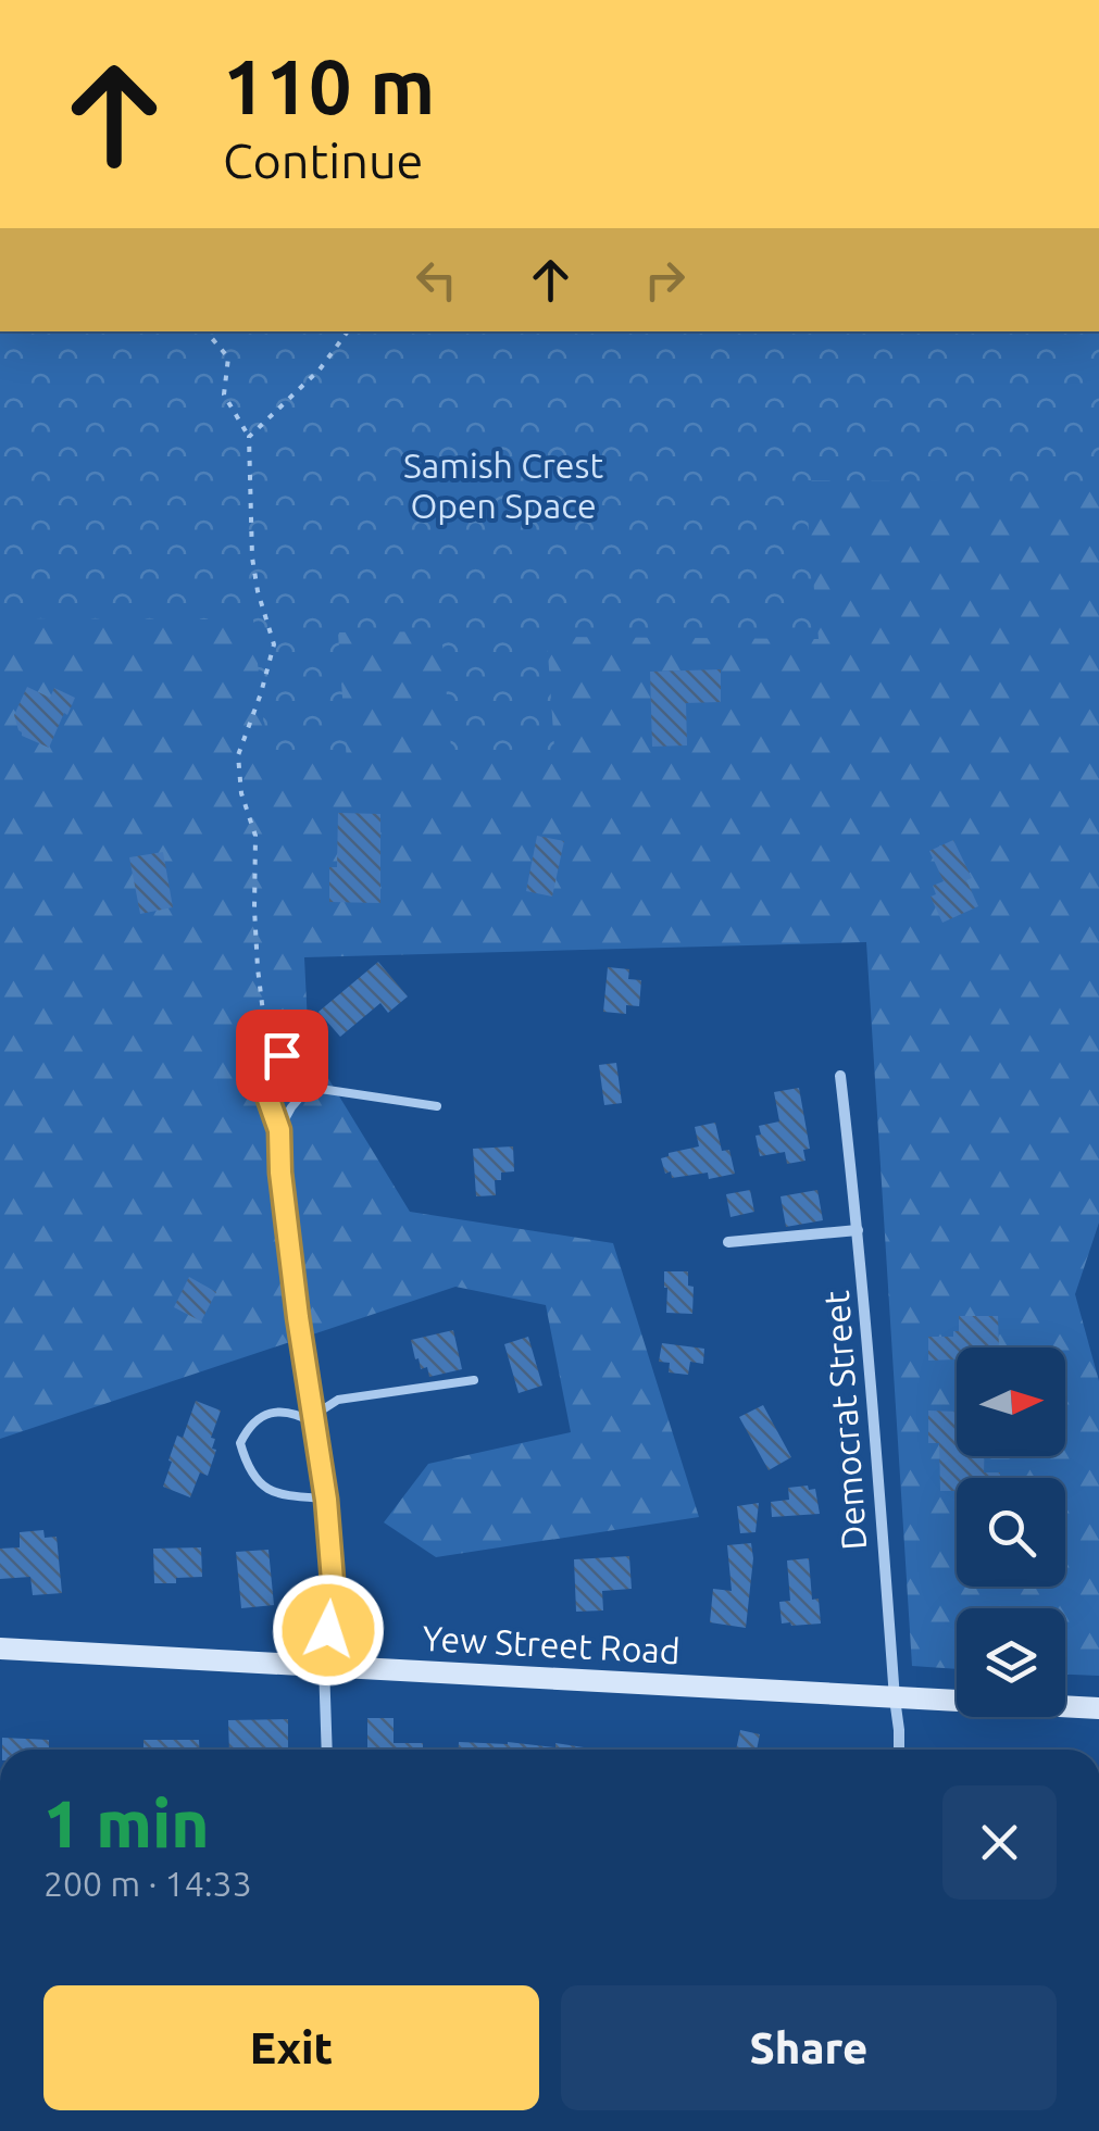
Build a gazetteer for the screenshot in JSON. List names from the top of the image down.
{
  "streets": {
    "street": ["Democrat Street", "Yew Street Road"]
  },
  "crossings": [
    ["Democrat Street", "Yew Street Road"]
  ],
  "parks": ["Samish Crest Open Space"],
  "north": "right",
  "page": {
    "turn": ["110 m", "Continue"],
    "heading": ["1 min", "200 m · 14:33"],
    "buttons": ["Exit", "Share"]
  }
}
